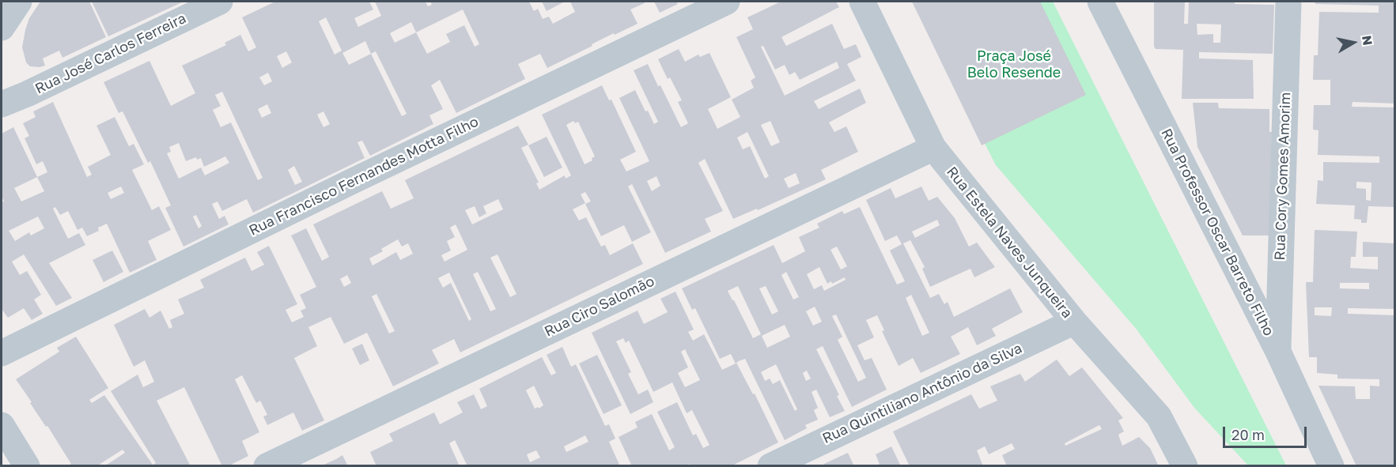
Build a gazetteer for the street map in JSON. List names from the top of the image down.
{
  "streets": {
    "street": [
      "Rua José Carlos Ferreira",
      "Rua Francisco Fernandes Motta Filho",
      "Rua Cory Gomes Amorim",
      "Rua Professor Oscar Barreto Filho",
      "Rua Estela Naves Junqueira",
      "Rua Ciro Salomão",
      "Rua Quintiliano Antônio da Silva"
    ]
  },
  "crossings": [
    ["Rua Cory Gomes Amorim", "Rua Professor Oscar Barreto Filho"],
    ["Rua Estela Naves Junqueira", "Rua Ciro Salomão"],
    ["Rua Estela Naves Junqueira", "Rua Quintiliano Antônio da Silva"]
  ],
  "parks": ["Praça José Belo Resende"],
  "scale_bar": "20 m",
  "north": "right"
}
